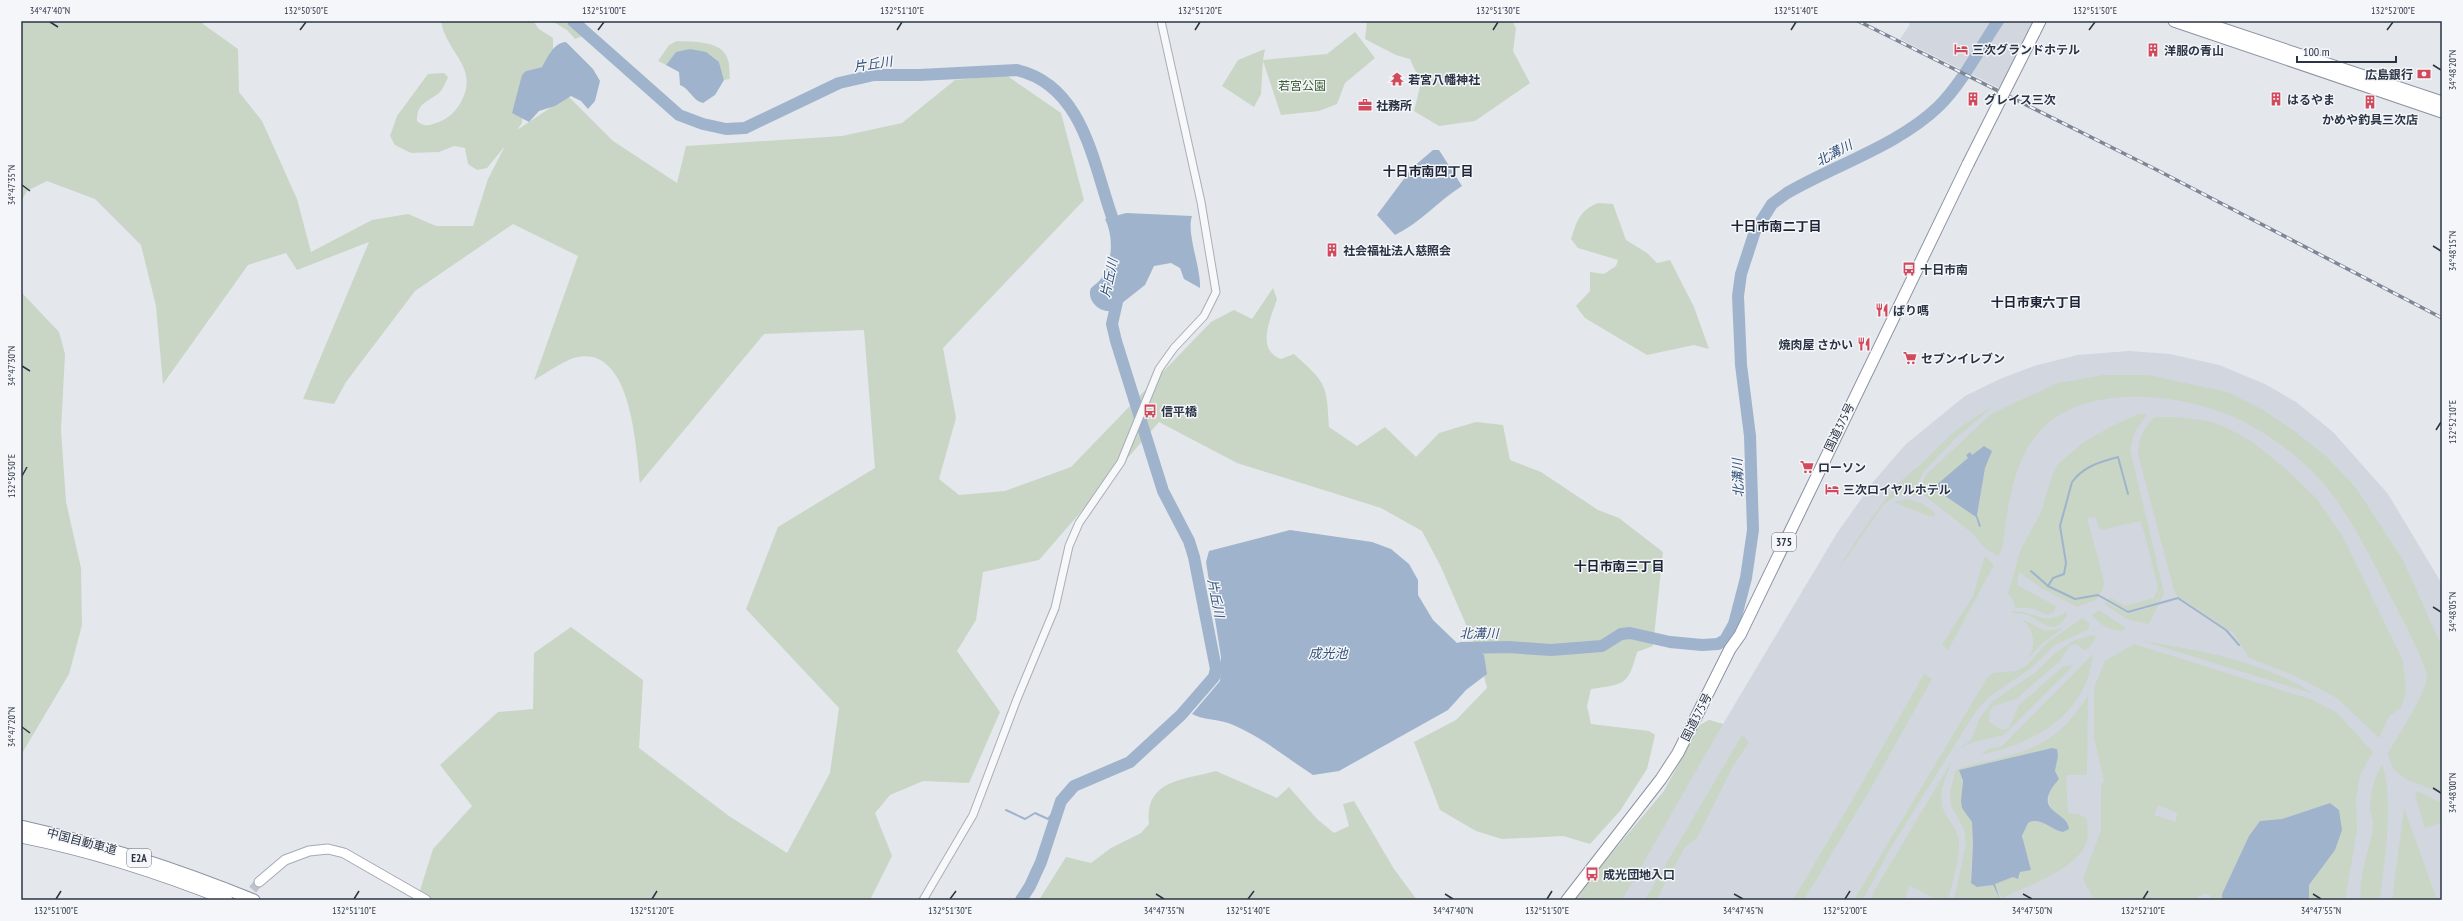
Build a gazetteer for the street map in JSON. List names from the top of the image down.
{
  "streets": {
    "highway": [
      "国道375号",
      "375",
      "中国自動車道",
      "E2A"
    ]
  },
  "districts": [
    "十日市南四丁目",
    "十日市南二丁目",
    "十日市東六丁目",
    "十日市南三丁目"
  ],
  "water": ["片丘川", "北溝川", "成光池"],
  "parks": ["若宮公園"],
  "places": {
    "hotel": ["三次グランドホテル", "三次ロイヤルホテル"],
    "building": [
      "洋服の青山",
      "グレイス三次",
      "はるやま",
      "かめや釣具三次店",
      "社会福祉法人慈照会"
    ],
    "bank": ["広島銀行"],
    "temple": ["若宮八幡神社"],
    "office": ["社務所"],
    "bus stop": ["十日市南", "信平橋", "成光団地入口"],
    "restaurant": ["ばり嗎", "焼肉屋 さかい"],
    "supermarket": ["セブンイレブン", "ローソン"]
  },
  "scale_bar": "100 m",
  "coordinates": [
    "34°47'40\"N",
    "132°50'50\"E",
    "132°51'00\"E",
    "132°51'10\"E",
    "132°51'20\"E",
    "132°51'30\"E",
    "132°51'40\"E",
    "132°51'50\"E",
    "132°52'00\"E",
    "34°48'20\"N",
    "34°47'35\"N",
    "34°48'15\"N",
    "34°47'30\"N",
    "132°52'10\"E",
    "34°48'05\"N",
    "34°47'20\"N",
    "34°48'00\"N",
    "34°47'45\"N",
    "34°47'50\"N",
    "34°47'55\"N"
  ]
}
